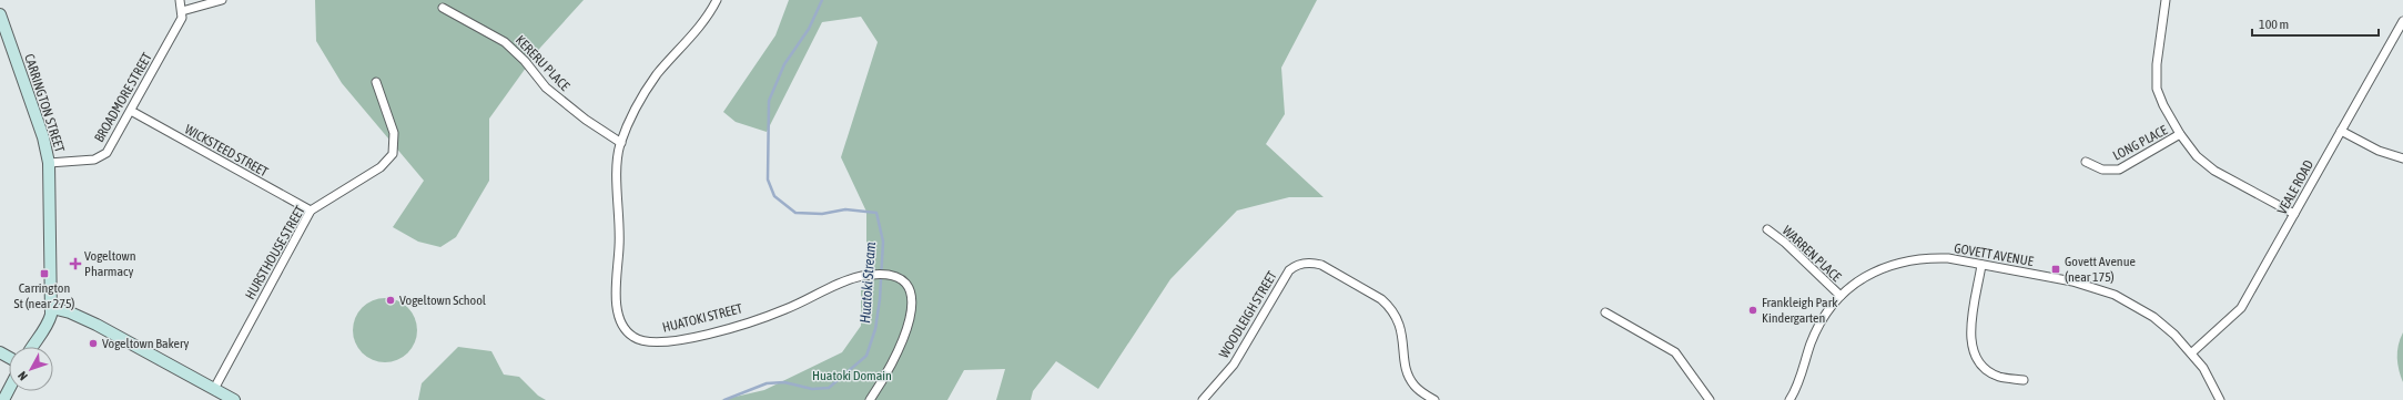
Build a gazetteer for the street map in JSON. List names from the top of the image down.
{
  "streets": {
    "main road": ["CARRINGTON STREET"],
    "street": [
      "KERERU PLACE",
      "BROADMORE STREET",
      "LONG PLACE",
      "WICKSTEED STREET",
      "VEALE ROAD",
      "HURSTHOUSE STREET",
      "WARREN PLACE",
      "GOVETT AVENUE",
      "WOODLEIGH STREET",
      "HUATOKI STREET"
    ]
  },
  "crossings": [
    ["KERERU PLACE", "HUATOKI STREET"],
    ["BROADMORE STREET", "CARRINGTON STREET"],
    ["BROADMORE STREET", "WICKSTEED STREET"],
    ["WICKSTEED STREET", "HURSTHOUSE STREET"],
    ["VEALE ROAD", "GOVETT AVENUE"],
    ["WARREN PLACE", "GOVETT AVENUE"]
  ],
  "water": ["Huatoki Stream"],
  "parks": ["Huatoki Domain"],
  "places": {
    "health": ["Vogeltown Pharmacy"],
    "transit": ["Govett Avenue (near 175)", "Carrington St (near 275)"],
    "other": ["Vogeltown School", "Frankleigh Park Kindergarten", "Vogeltown Bakery"]
  },
  "scale_bar": "100 m",
  "north": "bottom left"
}
